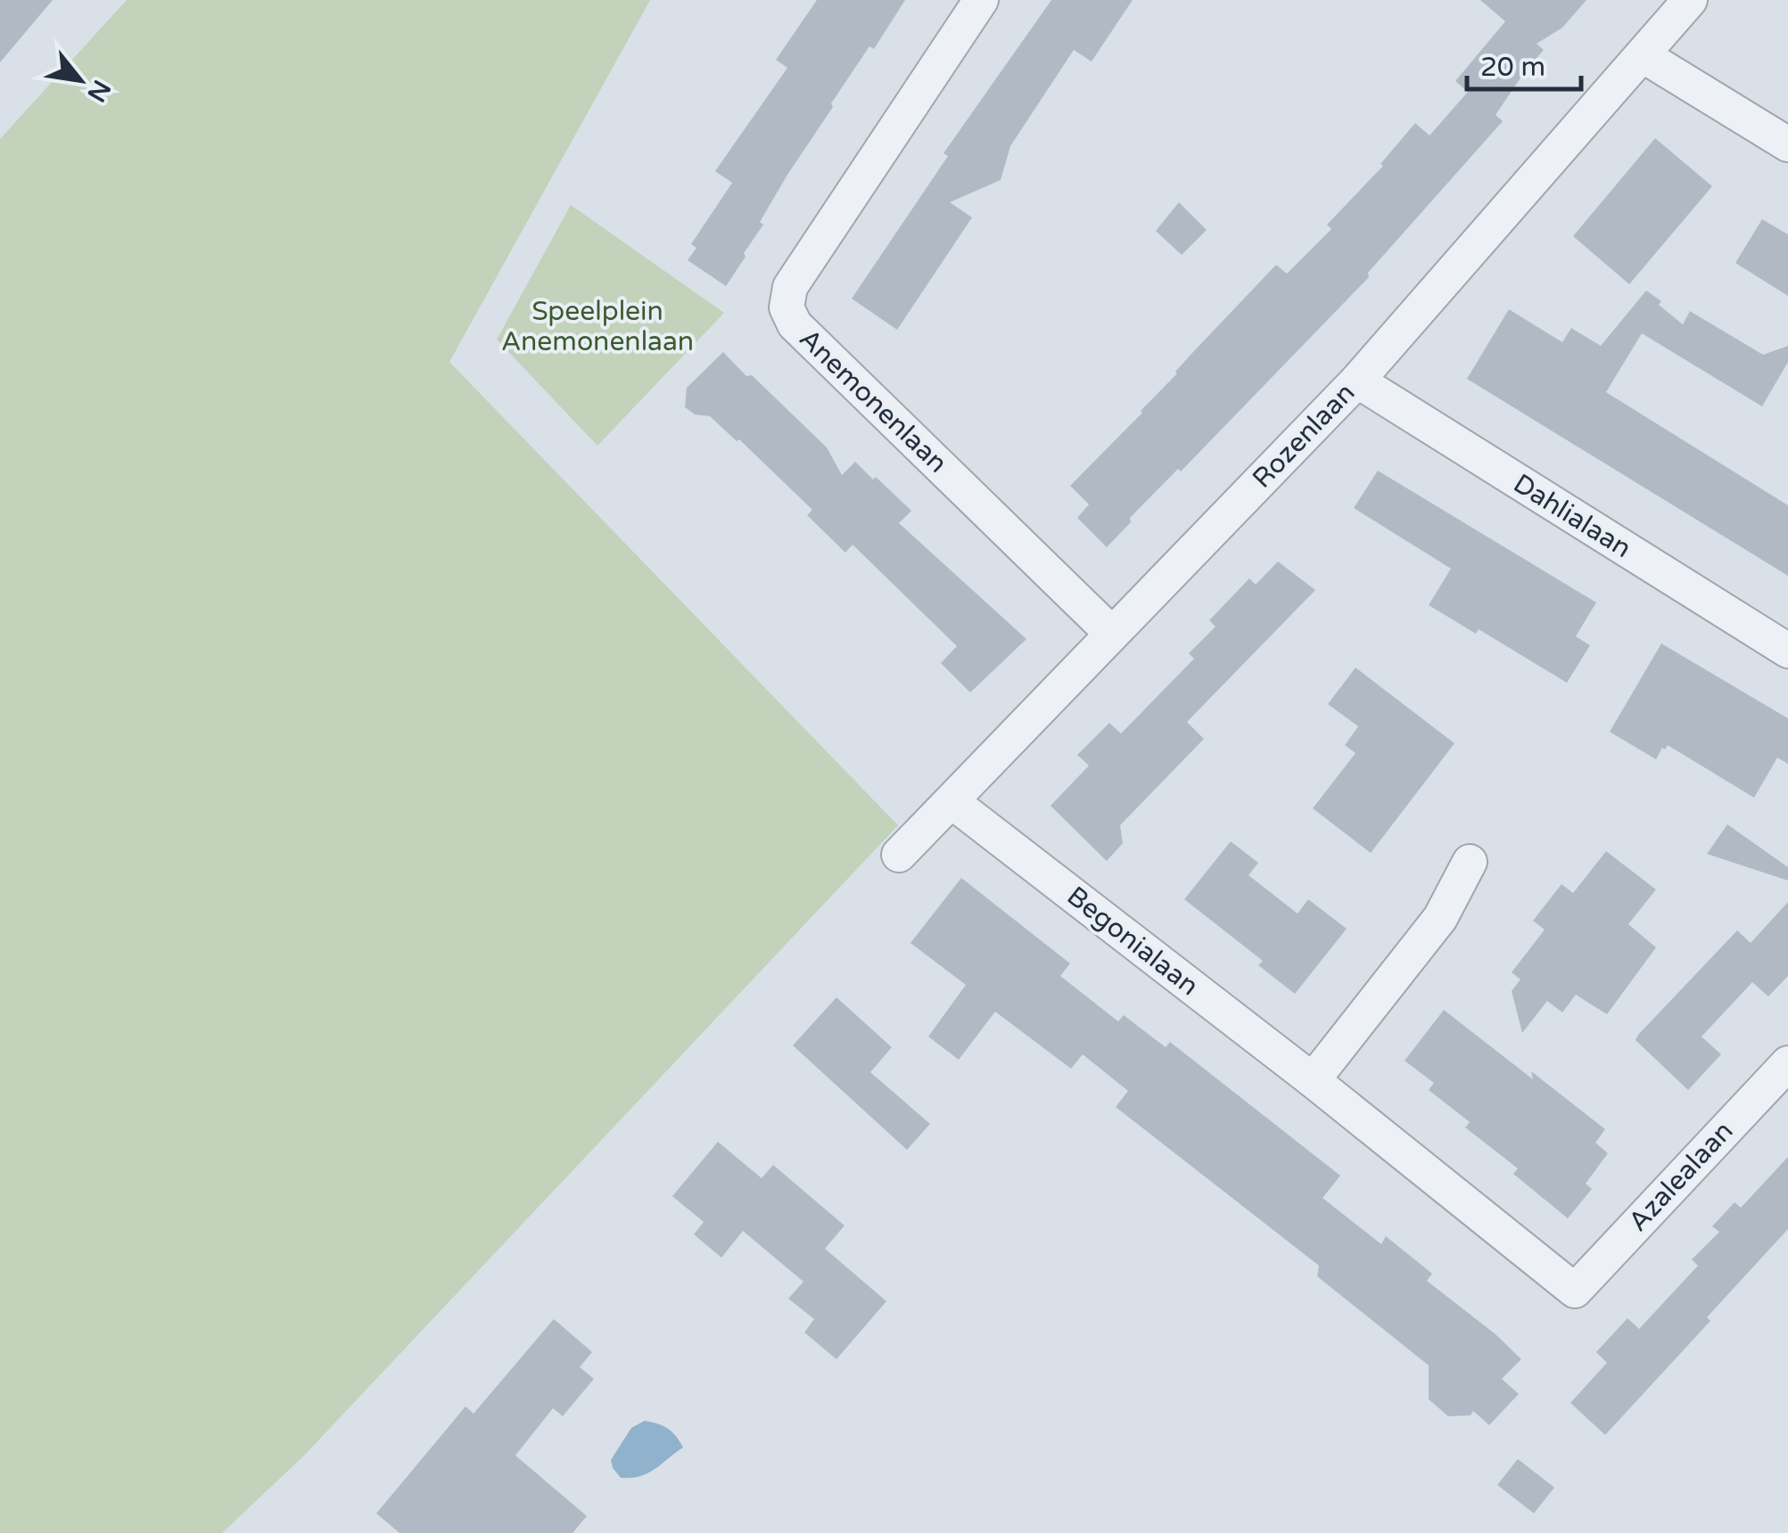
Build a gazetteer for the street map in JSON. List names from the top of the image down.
{
  "streets": {
    "street": [
      "Anemonenlaan",
      "Rozenlaan",
      "Dahlialaan",
      "Begonialaan",
      "Azalealaan"
    ]
  },
  "crossings": [
    ["Anemonenlaan", "Rozenlaan"],
    ["Rozenlaan", "Dahlialaan"],
    ["Rozenlaan", "Begonialaan"],
    ["Begonialaan", "Azalealaan"]
  ],
  "parks": ["Speelplein Anemonenlaan"],
  "scale_bar": "20 m",
  "north": "bottom right"
}
